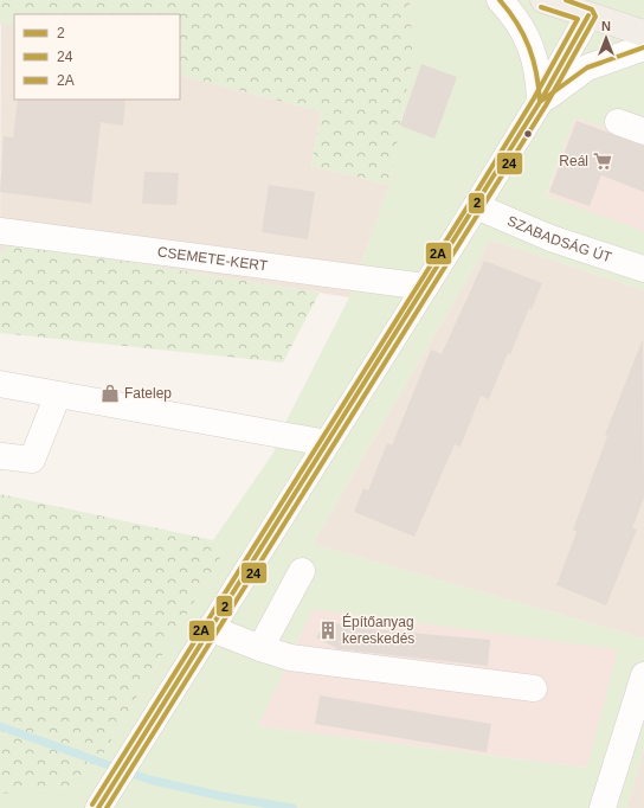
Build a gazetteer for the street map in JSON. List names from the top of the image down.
{
  "streets": {
    "street": ["SZABADSÁG ÚT", "CSEMETE-KERT"]
  },
  "places": {
    "supermarket": ["Reál"],
    "shop": ["Fatelep"],
    "building": ["Építőanyag kereskedés"]
  },
  "lines": ["transit line 2", "transit line 24", "transit line 2A"],
  "legend": ["2", "24", "2A"],
  "north": "top"
}
